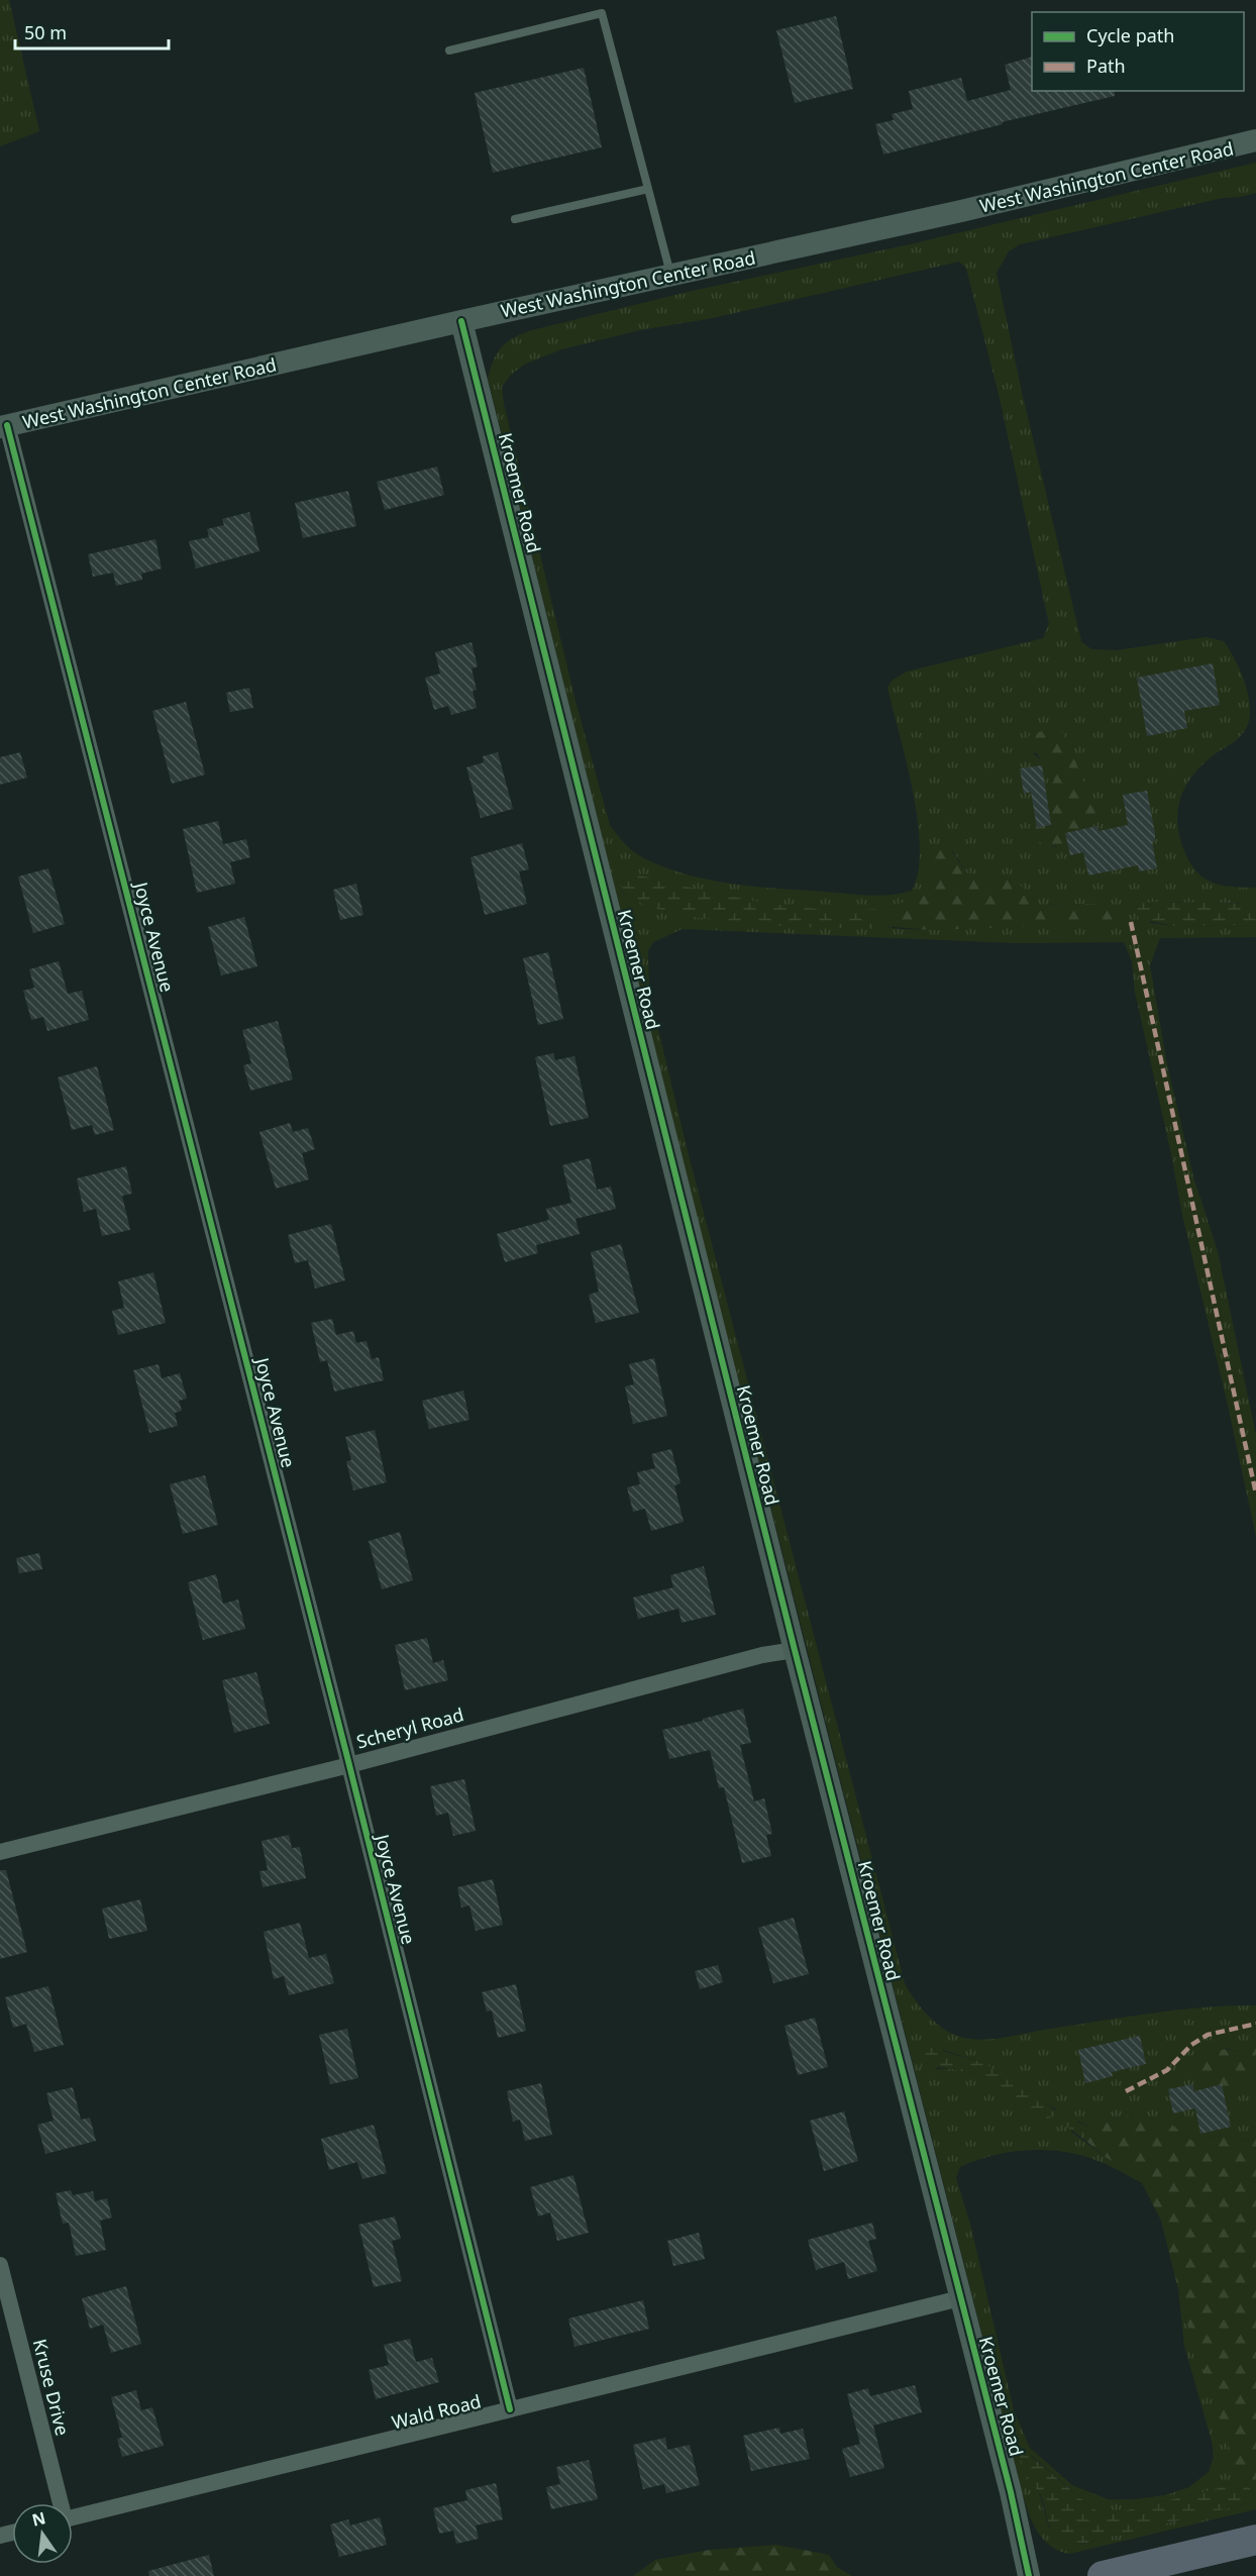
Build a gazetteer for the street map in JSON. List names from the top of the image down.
{
  "streets": {
    "street": [
      "West Washington Center Road",
      "Kroemer Road",
      "Joyce Avenue",
      "Scheryl Road",
      "Kruse Drive",
      "Wald Road"
    ]
  },
  "crossings": [
    ["West Washington Center Road", "Kroemer Road"],
    ["West Washington Center Road", "Joyce Avenue"],
    ["Kroemer Road", "Scheryl Road"],
    ["Kroemer Road", "Wald Road"],
    ["Joyce Avenue", "Scheryl Road"],
    ["Joyce Avenue", "Wald Road"]
  ],
  "legend": ["Cycle path", "Path"],
  "scale_bar": "50 m",
  "north": "top"
}
